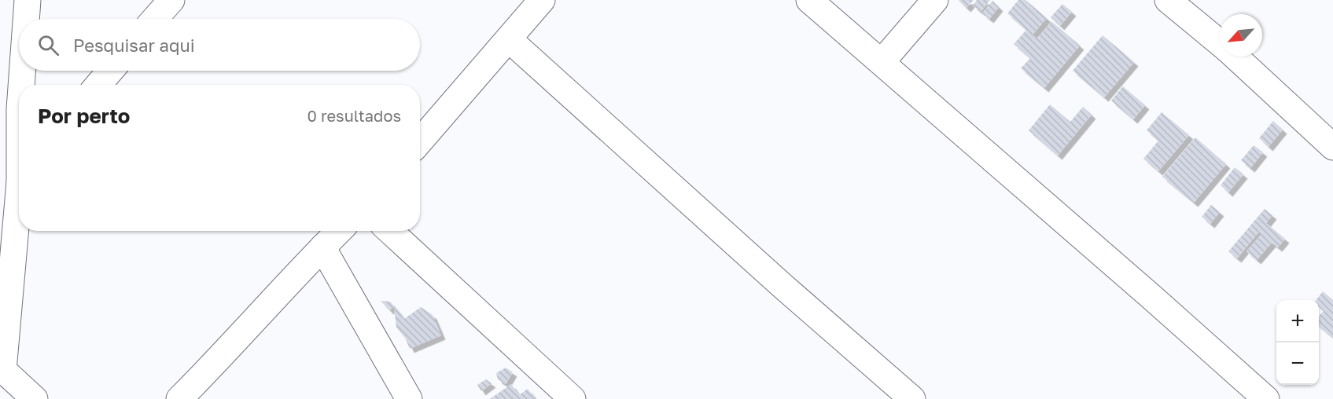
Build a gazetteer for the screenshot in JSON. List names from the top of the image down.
{
  "north": "bottom left",
  "page": {
    "search": "Pesquisar aqui",
    "heading": ["Por perto", "0 resultados"],
    "map_buttons": ["+", "−"]
  }
}
